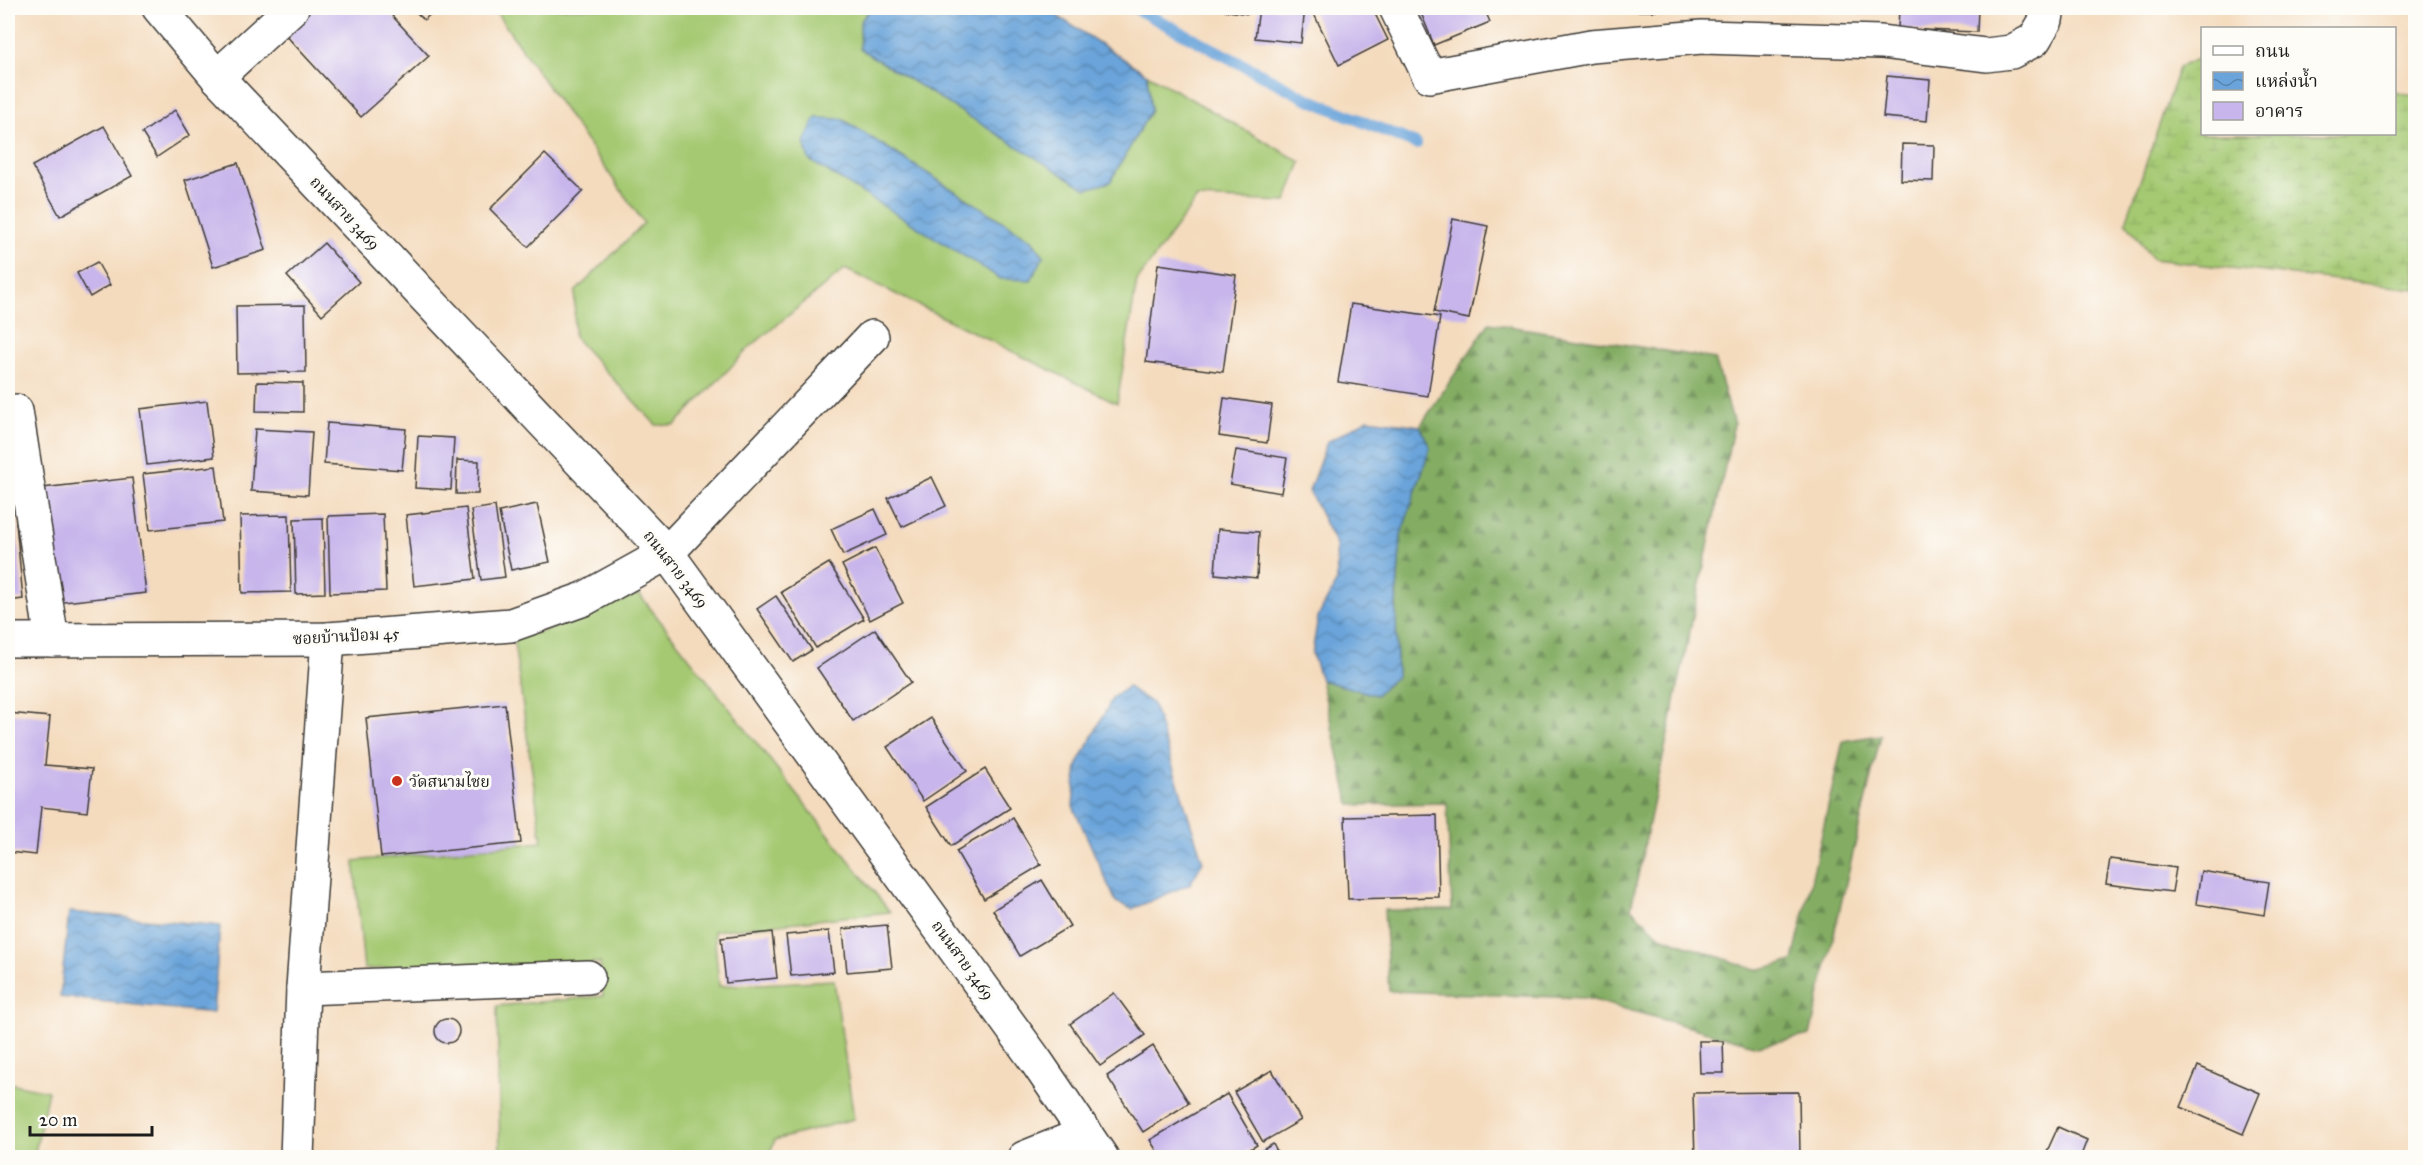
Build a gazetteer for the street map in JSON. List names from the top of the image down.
{
  "streets": {
    "street": ["ถนนสาย 3469", "ซอยบ้านป้อม 45"]
  },
  "crossings": [
    ["ถนนสาย 3469", "ซอยบ้านป้อม 45"]
  ],
  "places": ["วัดสนามไชย"],
  "legend": ["ถนน", "แหล่งน้ำ", "อาคาร"],
  "scale_bar": "20 m"
}
